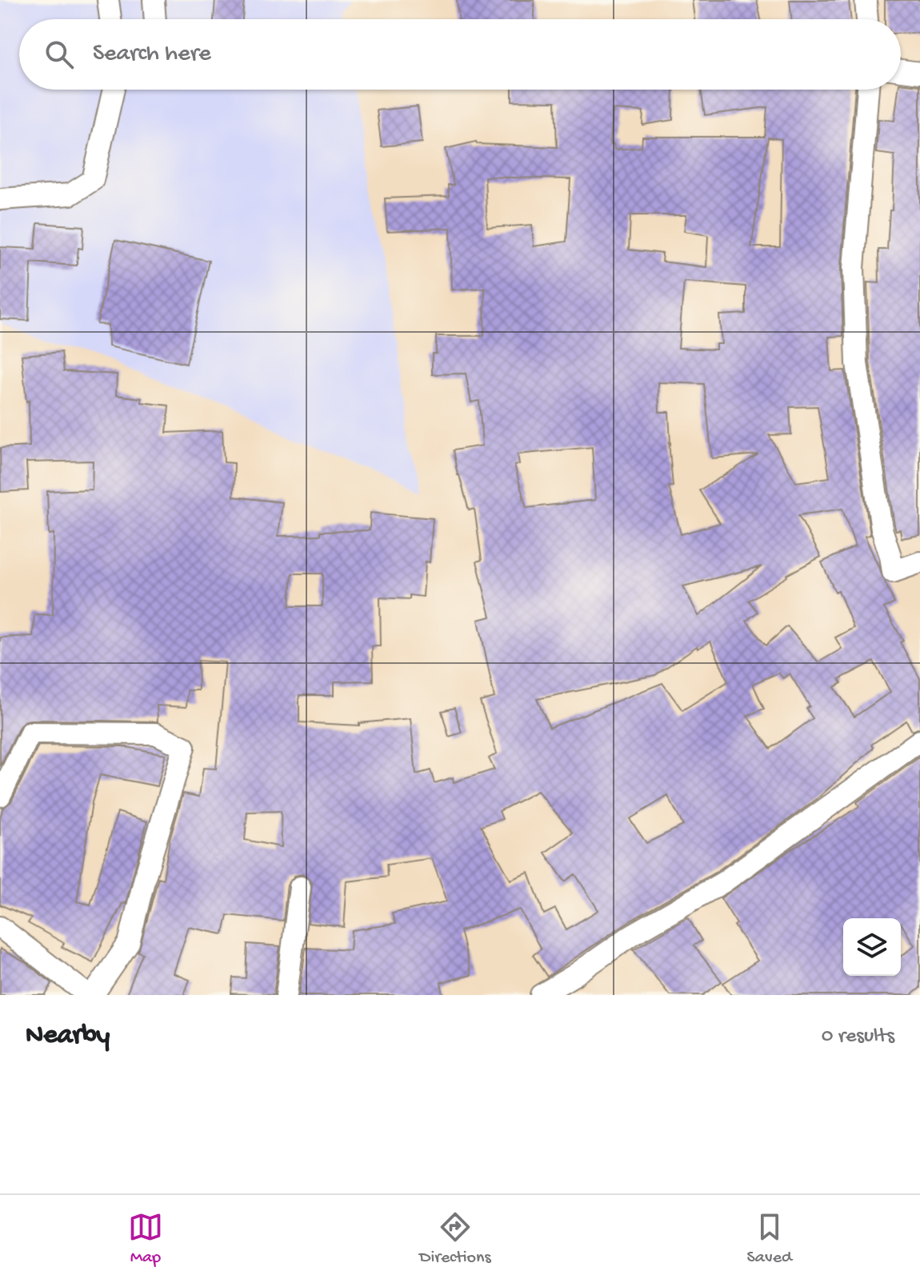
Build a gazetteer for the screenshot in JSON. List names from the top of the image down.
{
  "page": {
    "search": "Search here",
    "heading": ["Nearby", "0 results"],
    "nav": ["Map", "Directions", "Saved"]
  }
}
